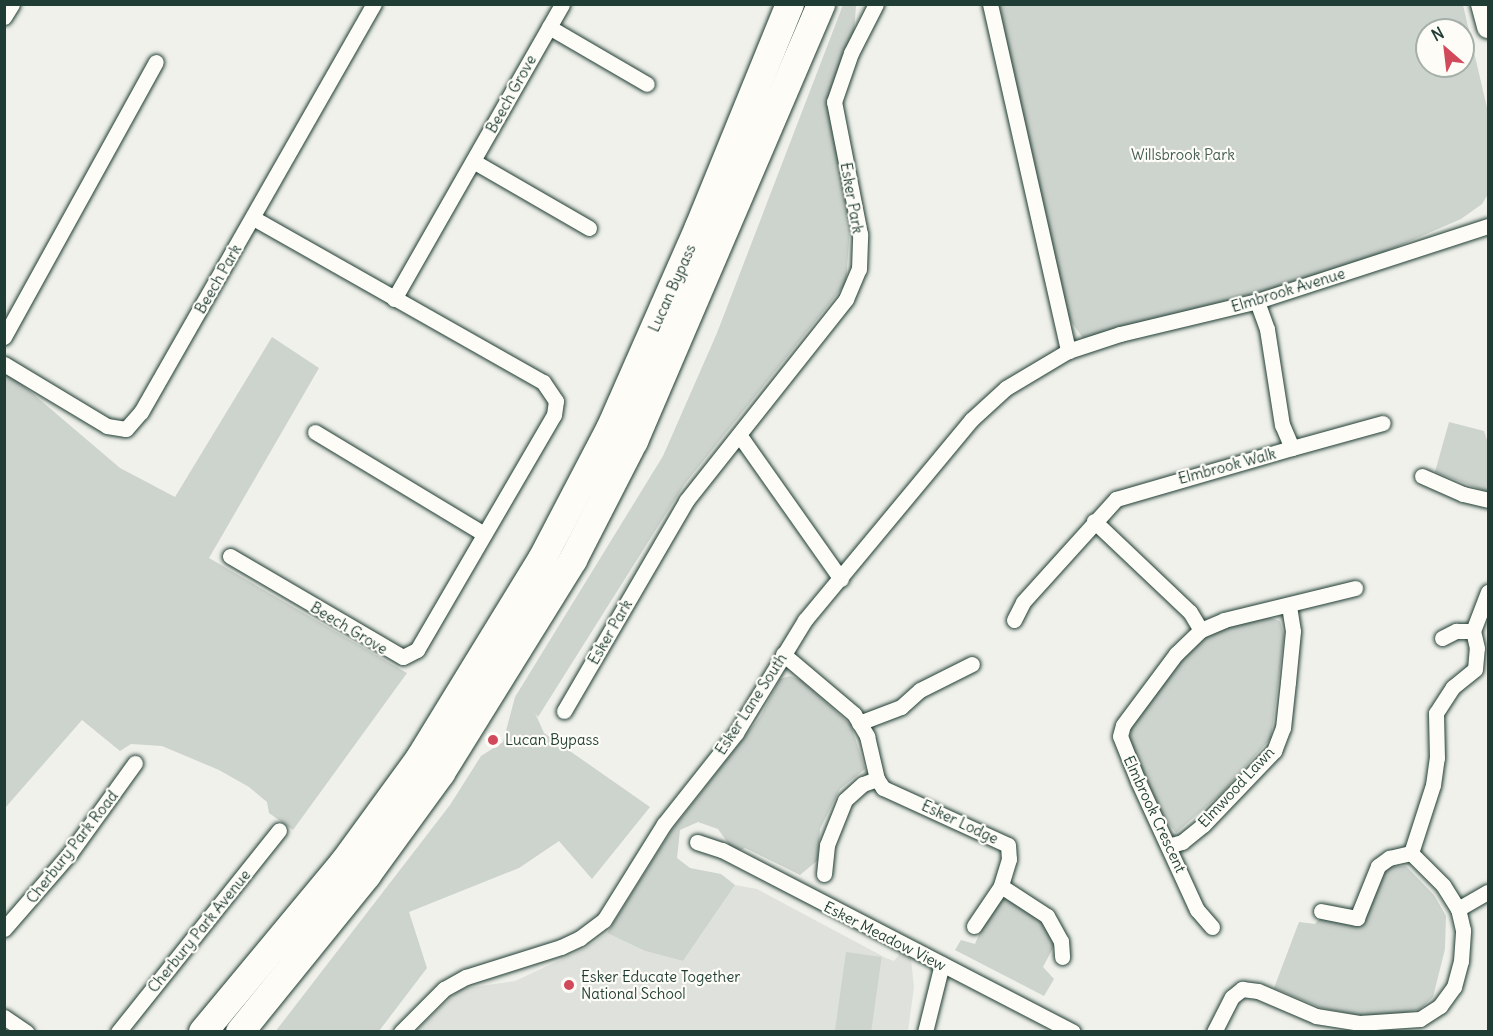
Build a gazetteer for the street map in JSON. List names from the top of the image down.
{
  "streets": {
    "highway": ["Lucan Bypass"],
    "street": [
      "Beech Grove",
      "Esker Park",
      "Beech Park",
      "Elmbrook Avenue",
      "Elmbrook Walk",
      "Esker Lane South",
      "Elmwood Lawn",
      "Elmbrook Crescent",
      "Esker Lodge",
      "Cherbury Park Road",
      "Cherbury Park Avenue",
      "Esker Meadow View"
    ]
  },
  "crossings": [
    ["Beech Grove", "Beech Park"],
    ["Elmbrook Avenue", "Elmbrook Walk"],
    ["Elmbrook Avenue", "Esker Lane South"],
    ["Elmwood Lawn", "Elmbrook Crescent"]
  ],
  "parks": ["Willsbrook Park"],
  "places": ["Lucan Bypass", "Esker Educate Together National School"],
  "north": "top left"
}
